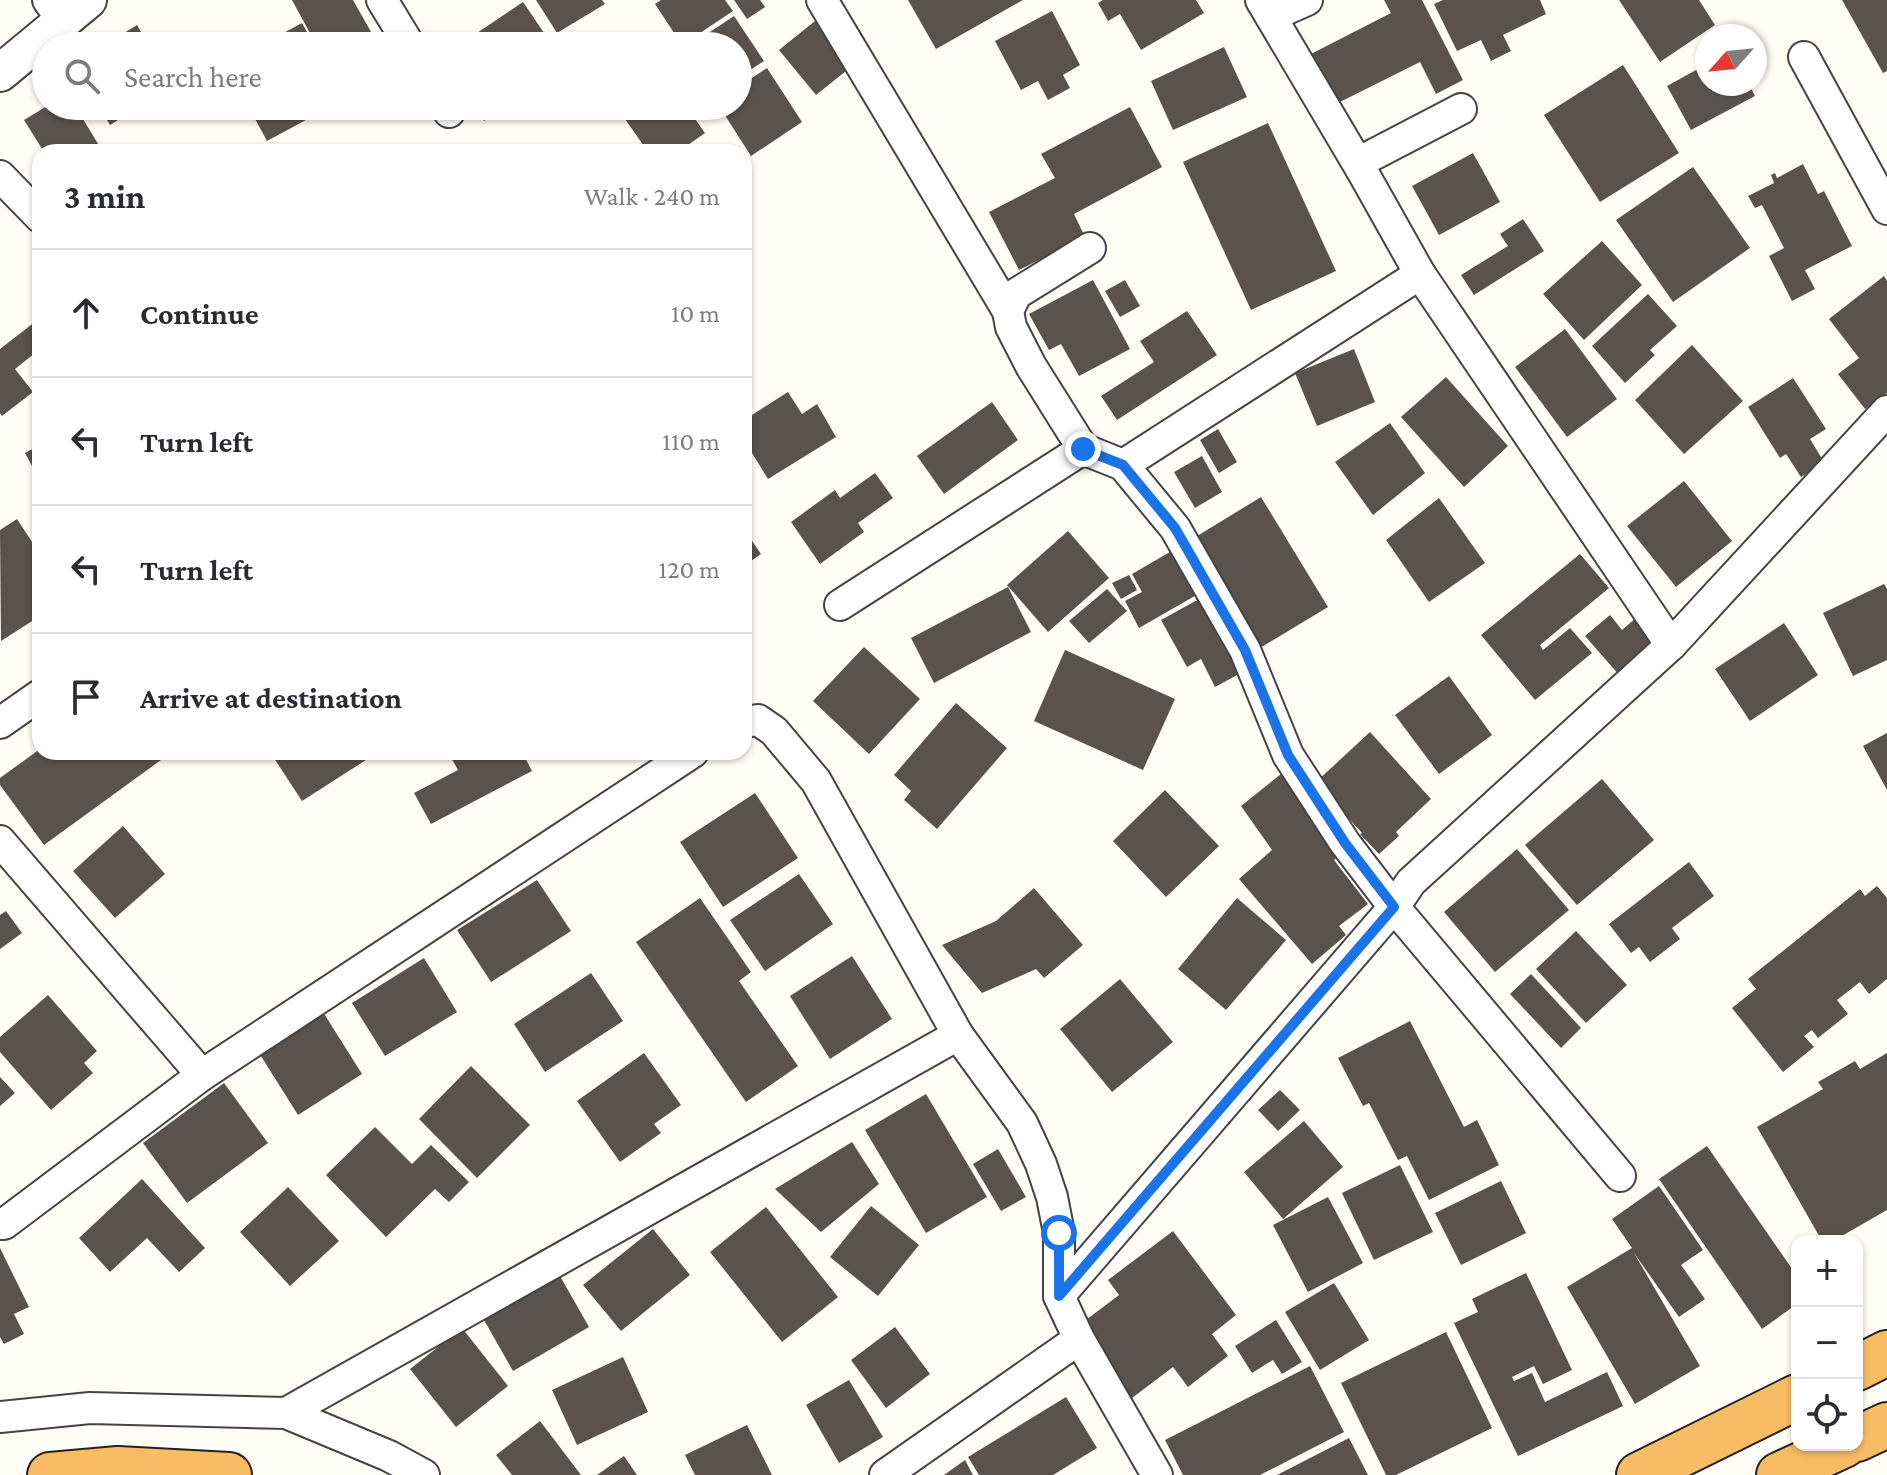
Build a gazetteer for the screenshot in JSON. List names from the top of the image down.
{
  "north": "bottom left",
  "page": {
    "search": "Search here",
    "heading": ["3 min", "Walk · 240 m"],
    "list": [
      ["Continue", "10 m"],
      ["Turn left", "110 m"],
      ["Turn left", "120 m"],
      "Arrive at destination"
    ],
    "map_buttons": ["+", "−"]
  }
}
